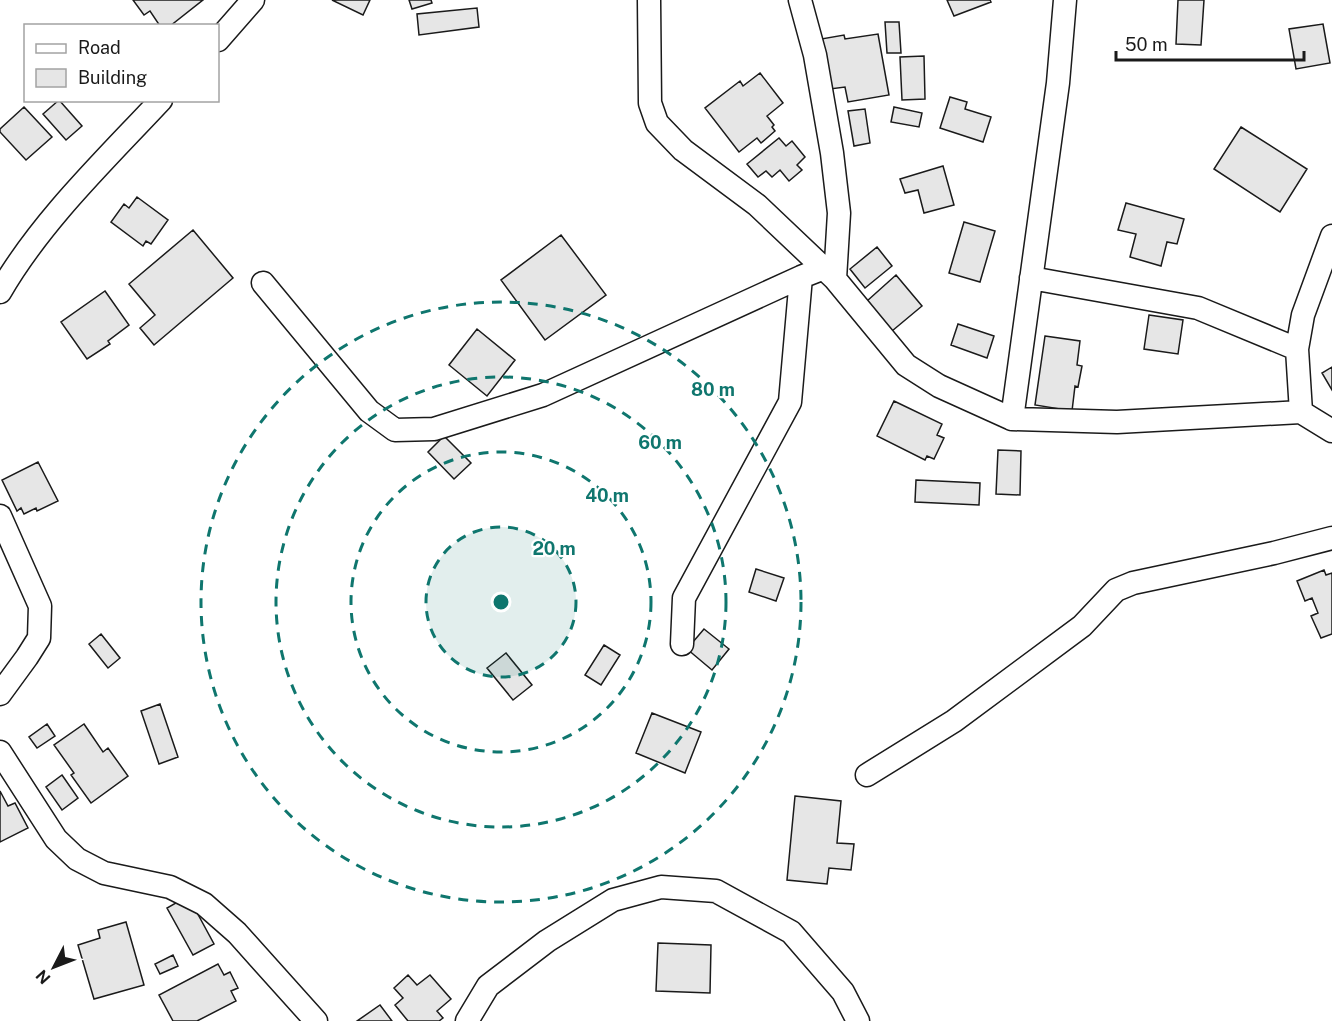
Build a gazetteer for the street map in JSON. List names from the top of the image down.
{
  "legend": ["Road", "Building"],
  "scale_bar": "50 m",
  "north": "bottom left",
  "rings": [
    "80 m",
    "60 m",
    "40 m",
    "20 m"
  ]
}
